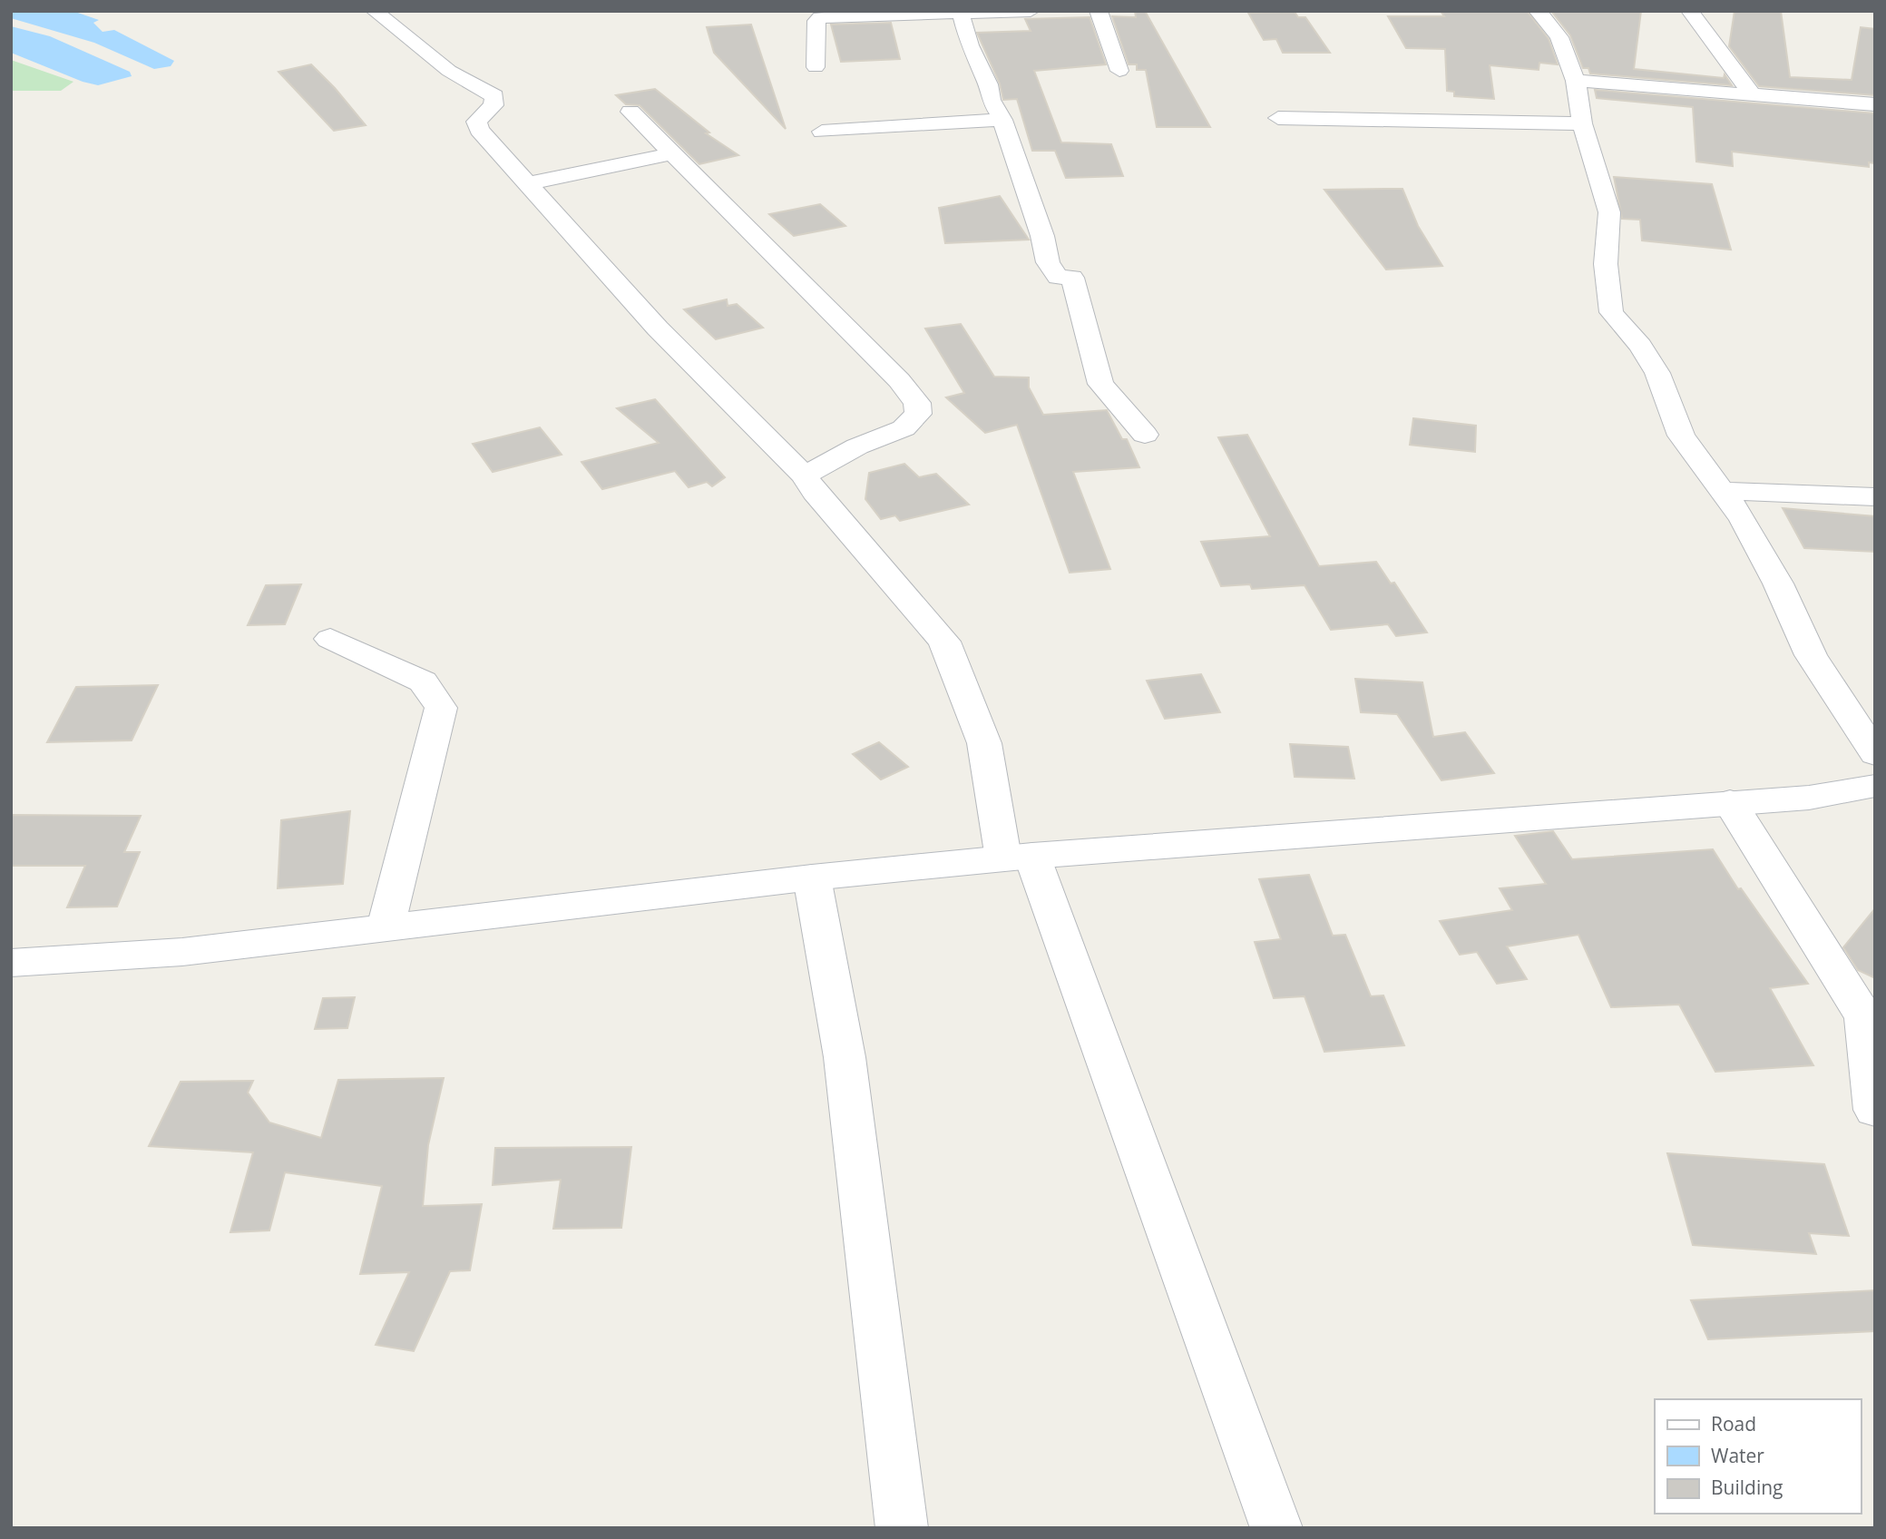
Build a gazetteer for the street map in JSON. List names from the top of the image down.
{
  "legend": ["Road", "Water", "Building"]
}
